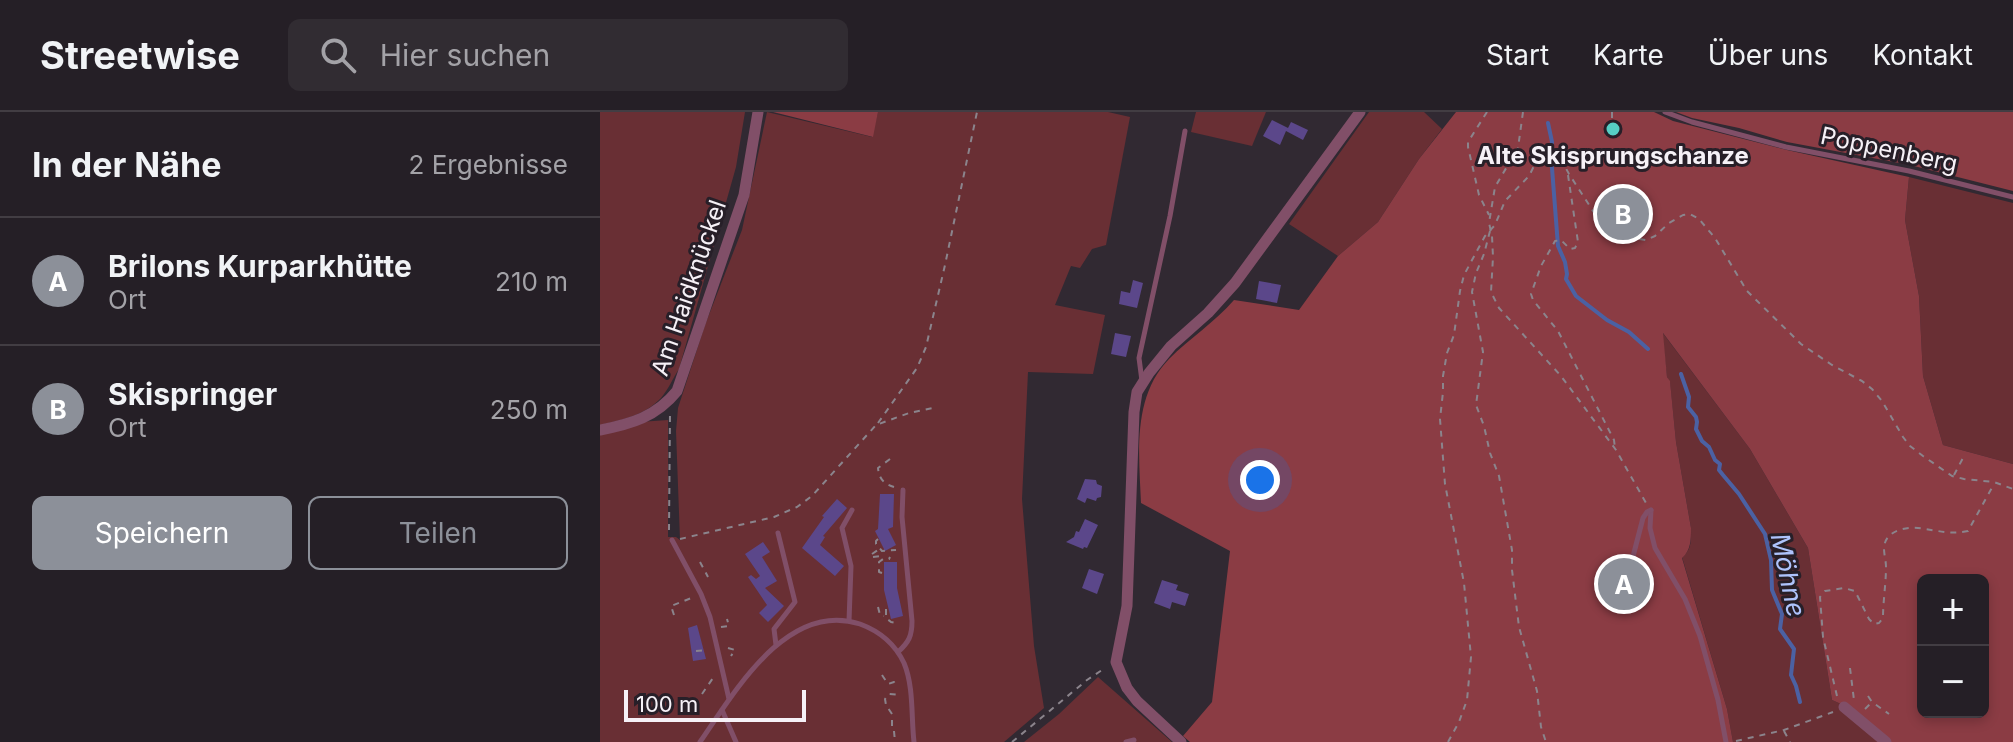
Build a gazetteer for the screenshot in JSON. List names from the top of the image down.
{
  "streets": {
    "street": ["Am Haidknückel"],
    "lane": ["Poppenberg"]
  },
  "water": ["Möhne"],
  "places": ["Alte Skisprungschanze"],
  "scale_bar": "100 m",
  "page": {
    "header": "Streetwise",
    "search": "Hier suchen",
    "nav": [
      "Start",
      "Karte",
      "Über uns",
      "Kontakt"
    ],
    "heading": ["In der Nähe", "2 Ergebnisse"],
    "pins": ["B", "A"],
    "list": [
      {
        "mark": "A",
        "name": "Brilons Kurparkhütte",
        "note": "Ort",
        "value": "210 m"
      },
      {
        "mark": "B",
        "name": "Skispringer",
        "note": "Ort",
        "value": "250 m"
      }
    ],
    "buttons": ["Speichern", "Teilen"],
    "map_buttons": ["+", "−"],
    "scale": "100 m"
  }
}
